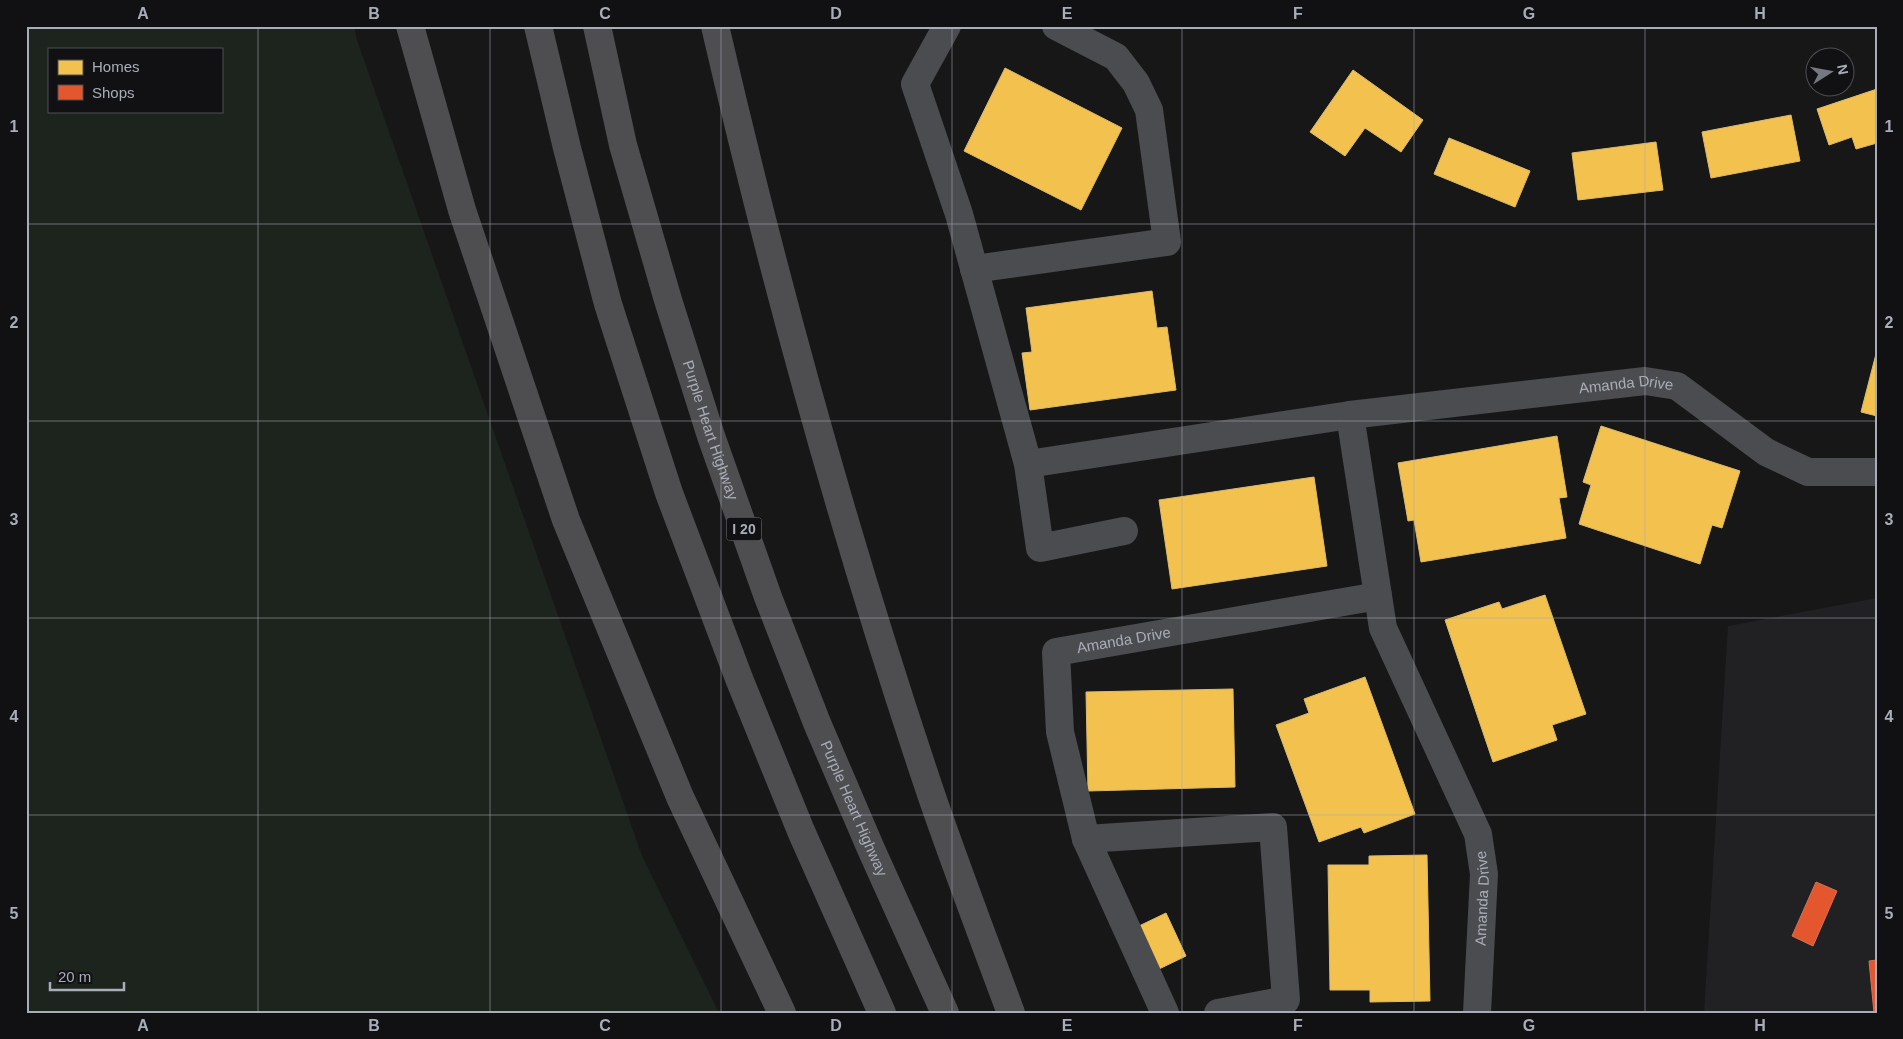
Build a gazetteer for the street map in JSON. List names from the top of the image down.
{
  "streets": {
    "highway": ["Purple Heart Highway", "I 20"],
    "street": ["Amanda Drive"]
  },
  "legend": ["Homes", "Shops"],
  "scale_bar": "20 m",
  "north": "right",
  "grid": {
    "columns": [
      "A",
      "B",
      "C",
      "D",
      "E",
      "F",
      "G",
      "H"
    ],
    "rows": [
      "1",
      "2",
      "3",
      "4",
      "5"
    ]
  }
}
